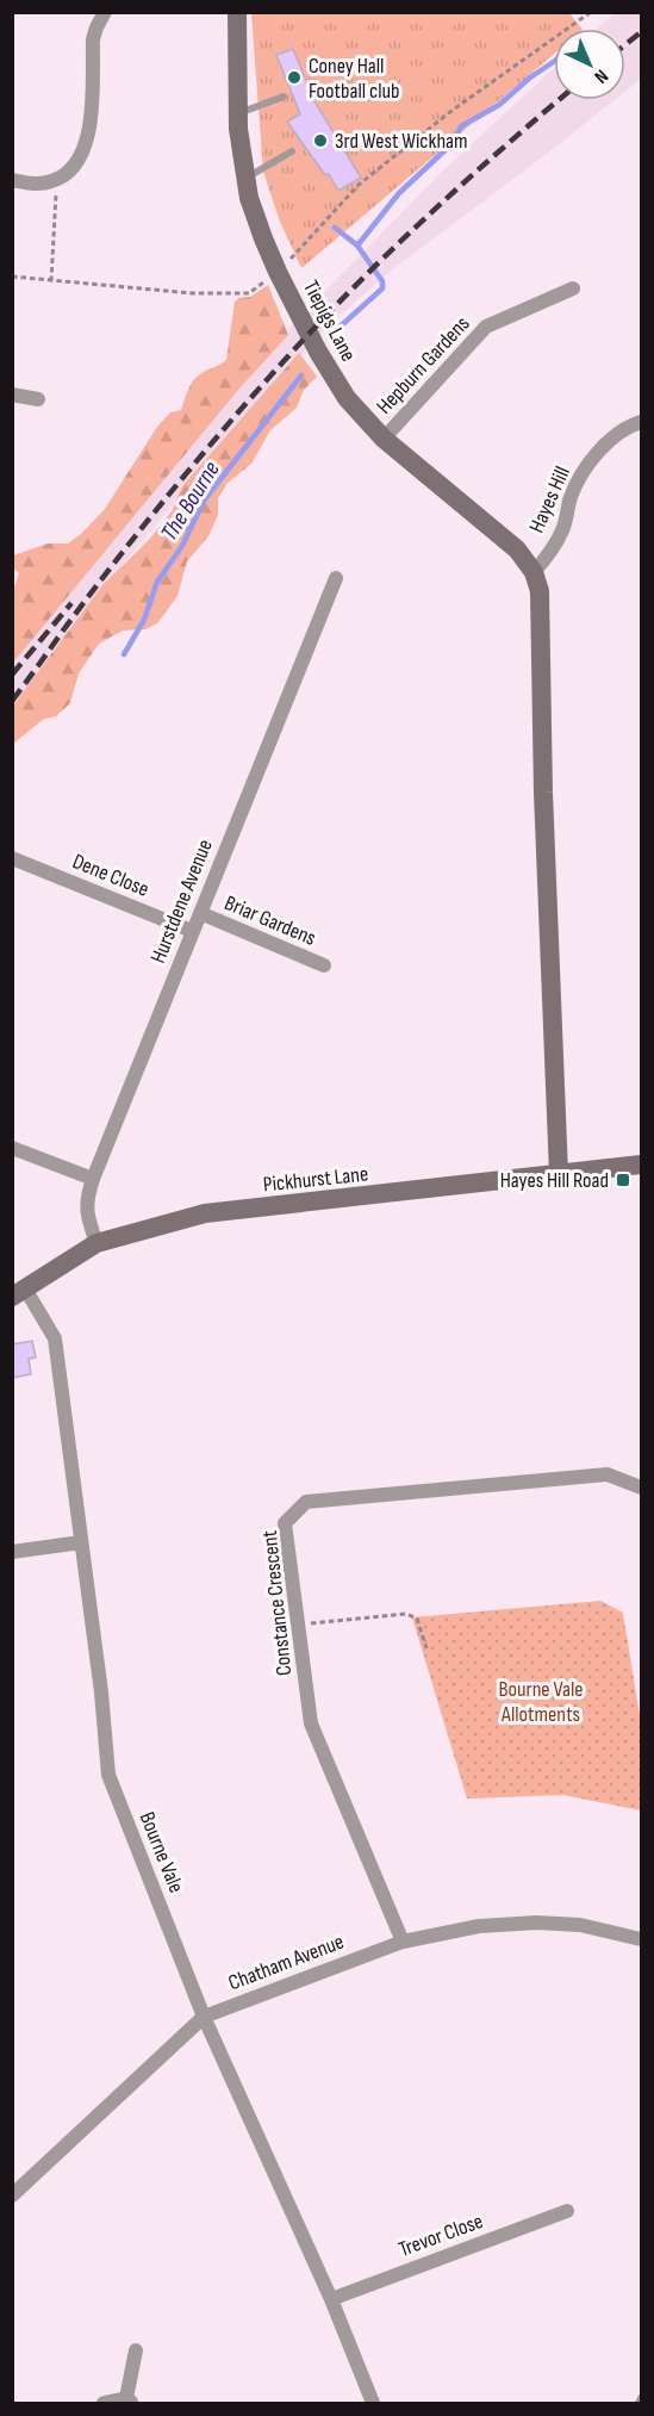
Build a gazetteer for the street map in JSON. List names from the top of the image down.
{
  "streets": {
    "street": [
      "Tiepigs Lane",
      "Hepburn Gardens",
      "Hayes Hill",
      "Dene Close",
      "Hurstdene Avenue",
      "Briar Gardens",
      "Pickhurst Lane",
      "Constance Crescent",
      "Bourne Vale",
      "Chatham Avenue",
      "Trevor Close"
    ]
  },
  "crossings": [
    ["Tiepigs Lane", "Hepburn Gardens"],
    ["Tiepigs Lane", "Hayes Hill"],
    ["Dene Close", "Hurstdene Avenue"],
    ["Hurstdene Avenue", "Briar Gardens"],
    ["Hurstdene Avenue", "Pickhurst Lane"],
    ["Pickhurst Lane", "Bourne Vale"],
    ["Constance Crescent", "Chatham Avenue"],
    ["Bourne Vale", "Chatham Avenue"],
    ["Bourne Vale", "Trevor Close"]
  ],
  "water": ["The Bourne"],
  "parks": ["Bourne Vale Allotments"],
  "places": {
    "other": ["Coney Hall Football club", "3rd West Wickham"],
    "transit": ["Hayes Hill Road"]
  },
  "north": "bottom right"
}
